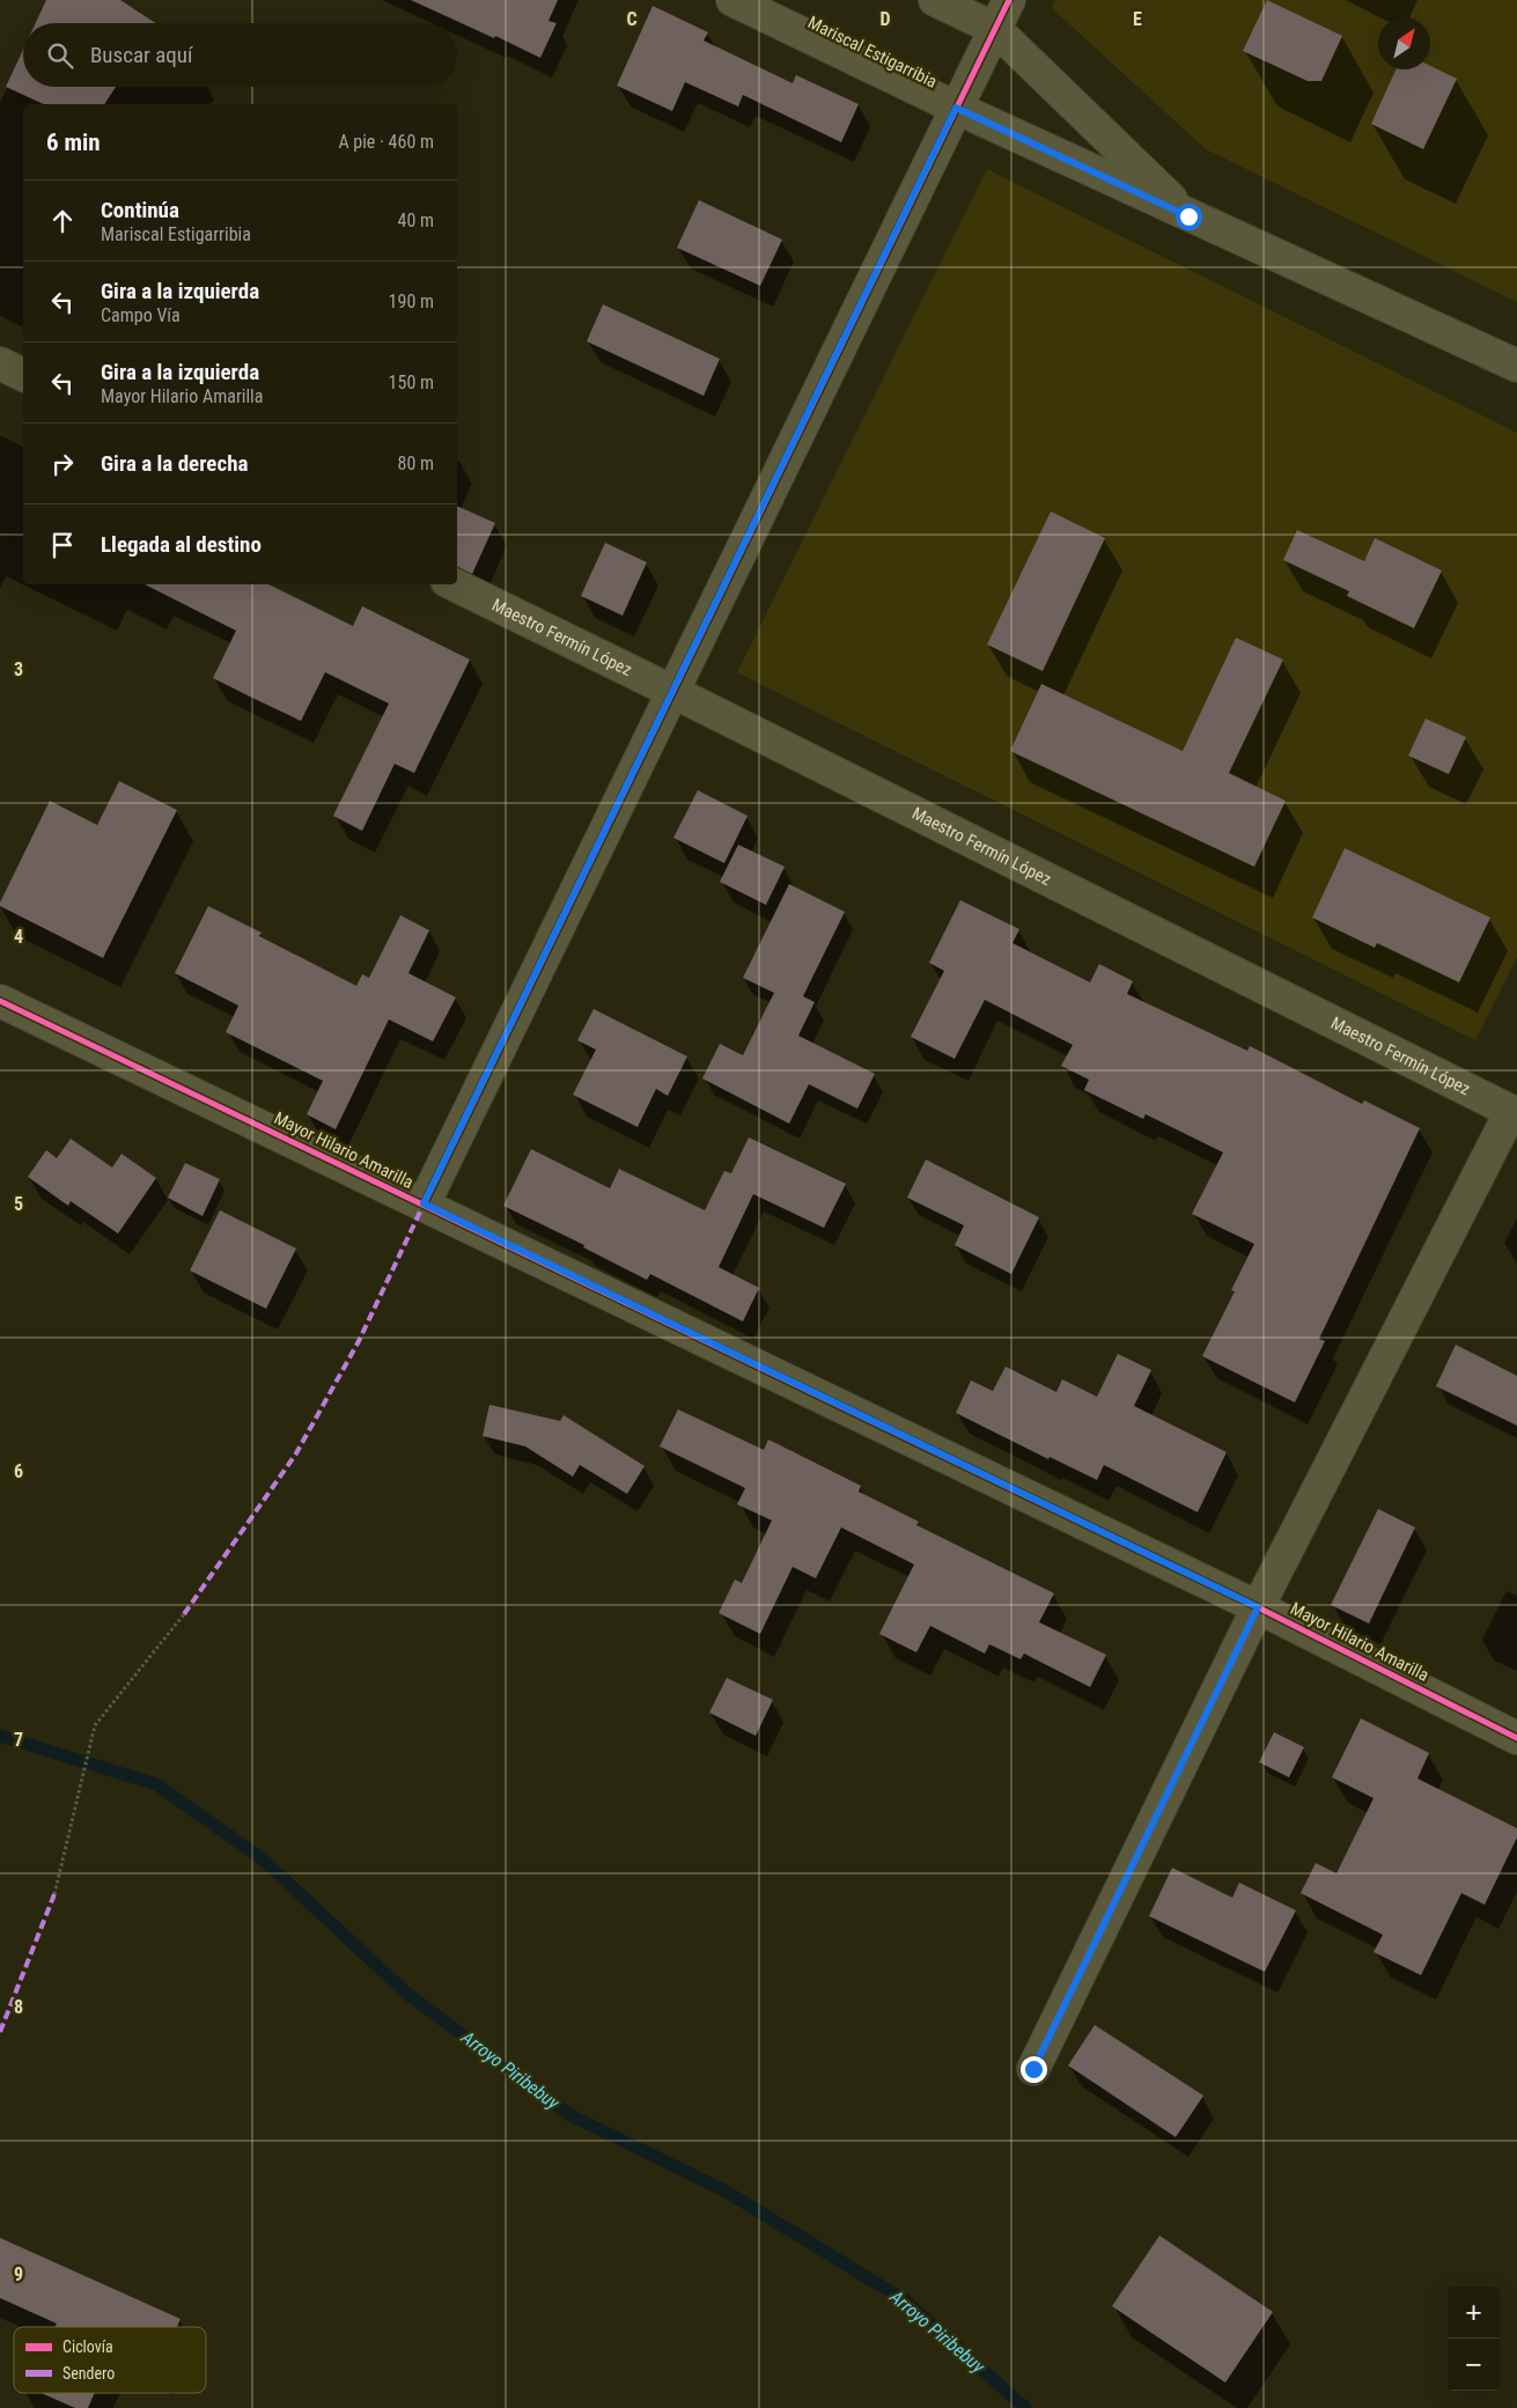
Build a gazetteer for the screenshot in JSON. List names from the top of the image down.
{
  "streets": {
    "street": ["Mariscal Estigarribia", "Maestro Fermín López", "Mayor Hilario Amarilla"]
  },
  "water": ["Arroyo Piribebuy"],
  "legend": ["Ciclovía", "Sendero"],
  "north": "top right",
  "page": {
    "search": "Buscar aquí",
    "heading": ["6 min", "A pie · 460 m"],
    "list": [
      ["Continúa", "Mariscal Estigarribia", "40 m"],
      ["Gira a la izquierda", "Campo Vía", "190 m"],
      ["Gira a la izquierda", "Mayor Hilario Amarilla", "150 m"],
      ["Gira a la derecha", "80 m"],
      "Llegada al destino"
    ],
    "map_buttons": ["+", "−"]
  },
  "grid": {
    "columns": ["C", "D", "E"],
    "rows": [
      "3",
      "4",
      "5",
      "6",
      "7",
      "8",
      "9"
    ]
  }
}
